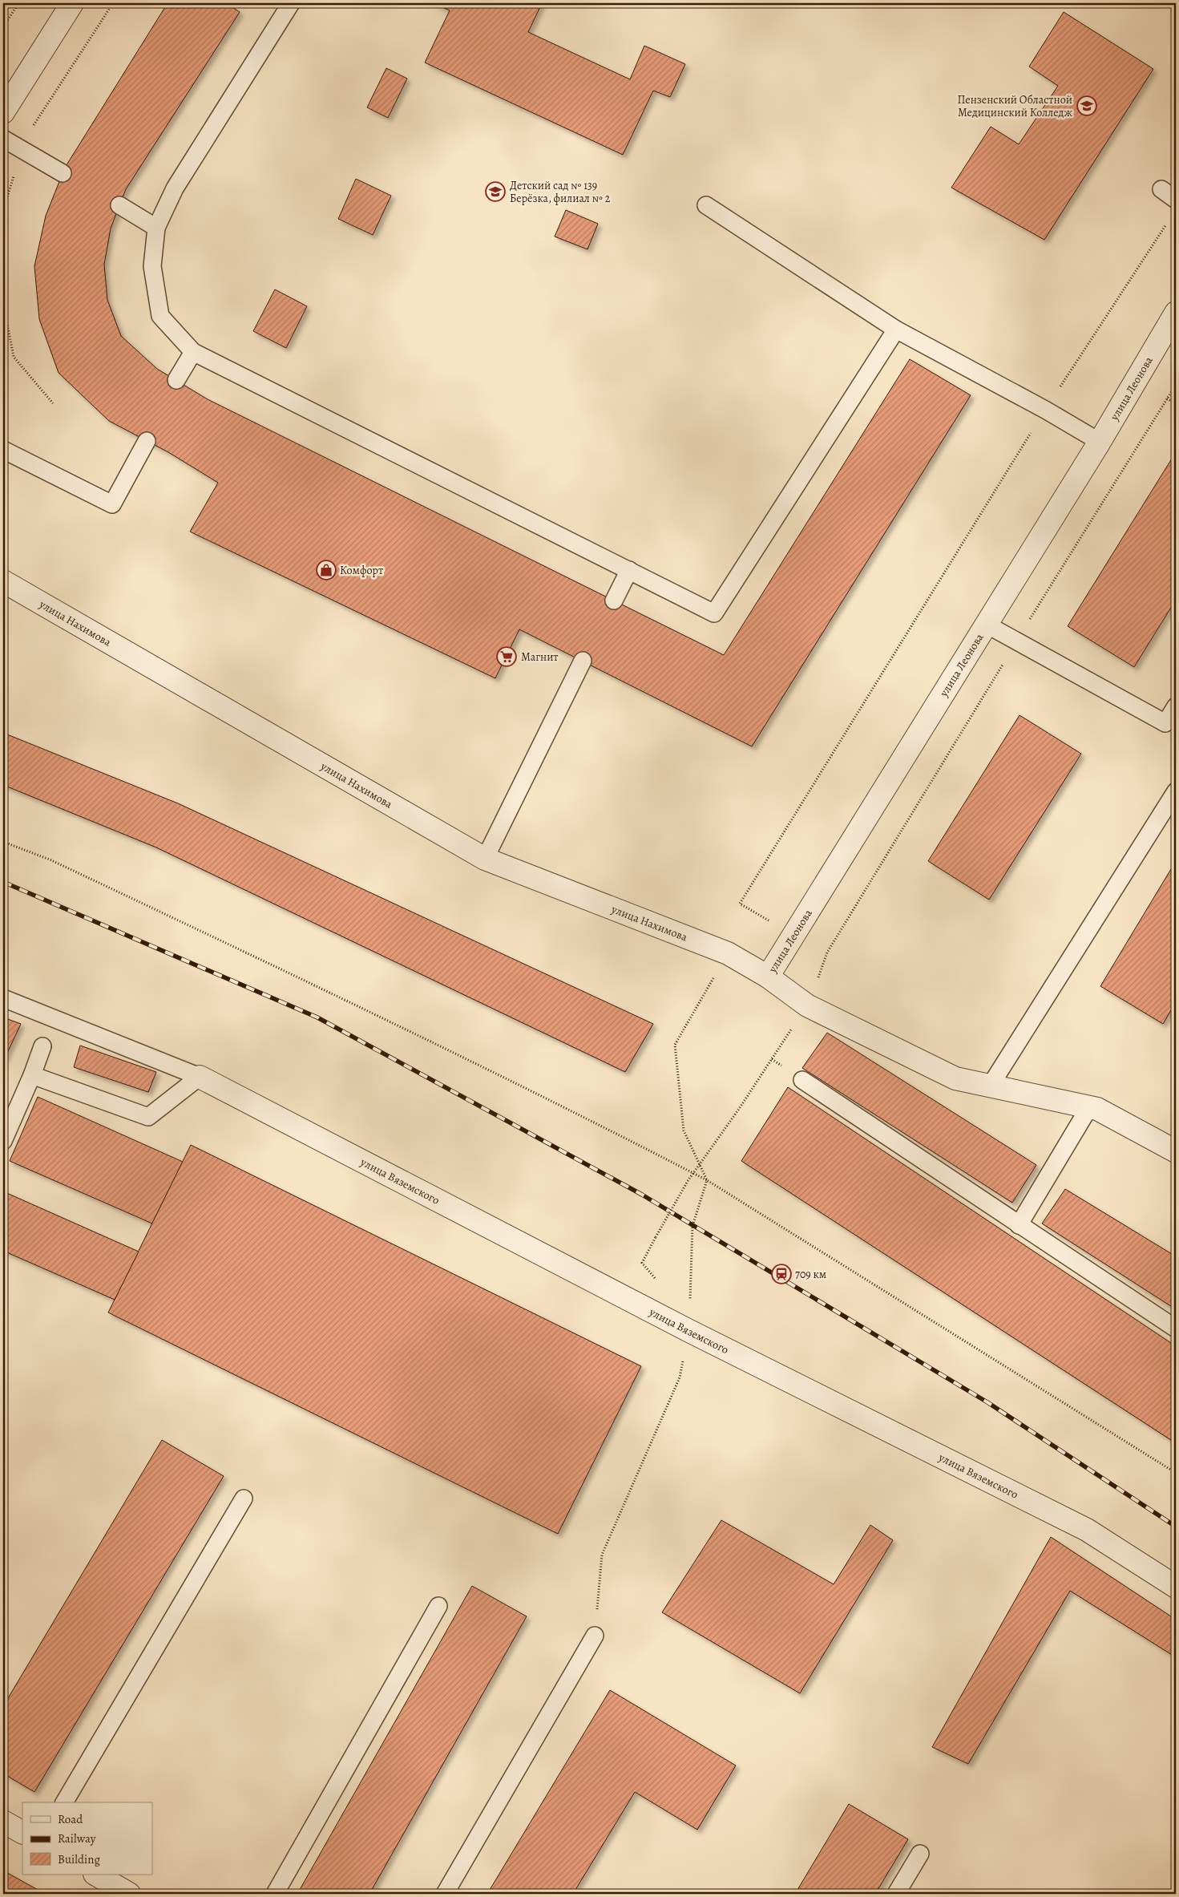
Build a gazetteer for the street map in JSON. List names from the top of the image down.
{
  "streets": {
    "street": ["улица Леонова", "улица Нахимова", "улица Вяземского"]
  },
  "crossings": [
    ["улица Леонова", "улица Нахимова"]
  ],
  "places": {
    "school or university": ["Пензенский Областной Медицинский Колледж", "Детский сад № 139 Берёзка, филиал № 2"],
    "shop": ["Комфорт"],
    "supermarket": ["Магнит"],
    "station": ["709 км"]
  },
  "legend": ["Road", "Railway", "Building"]
}
